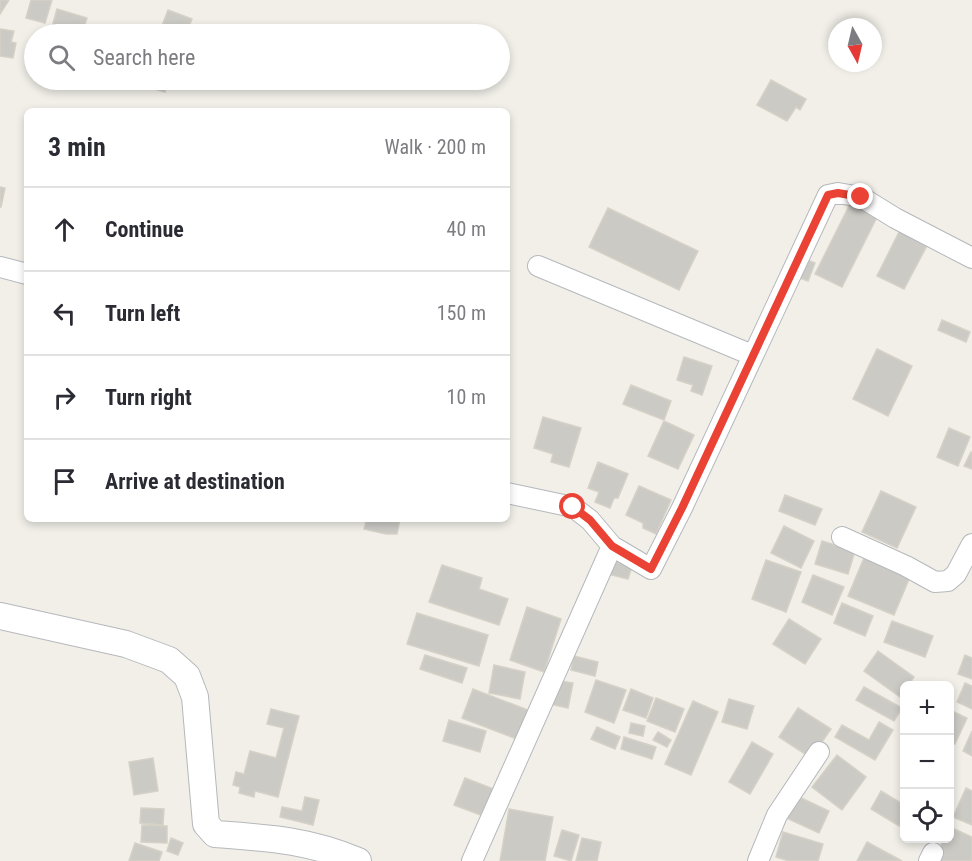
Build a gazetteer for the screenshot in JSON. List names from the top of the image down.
{
  "north": "bottom",
  "page": {
    "search": "Search here",
    "heading": ["3 min", "Walk · 200 m"],
    "list": [
      ["Continue", "40 m"],
      ["Turn left", "150 m"],
      ["Turn right", "10 m"],
      "Arrive at destination"
    ],
    "map_buttons": ["+", "−"]
  }
}
